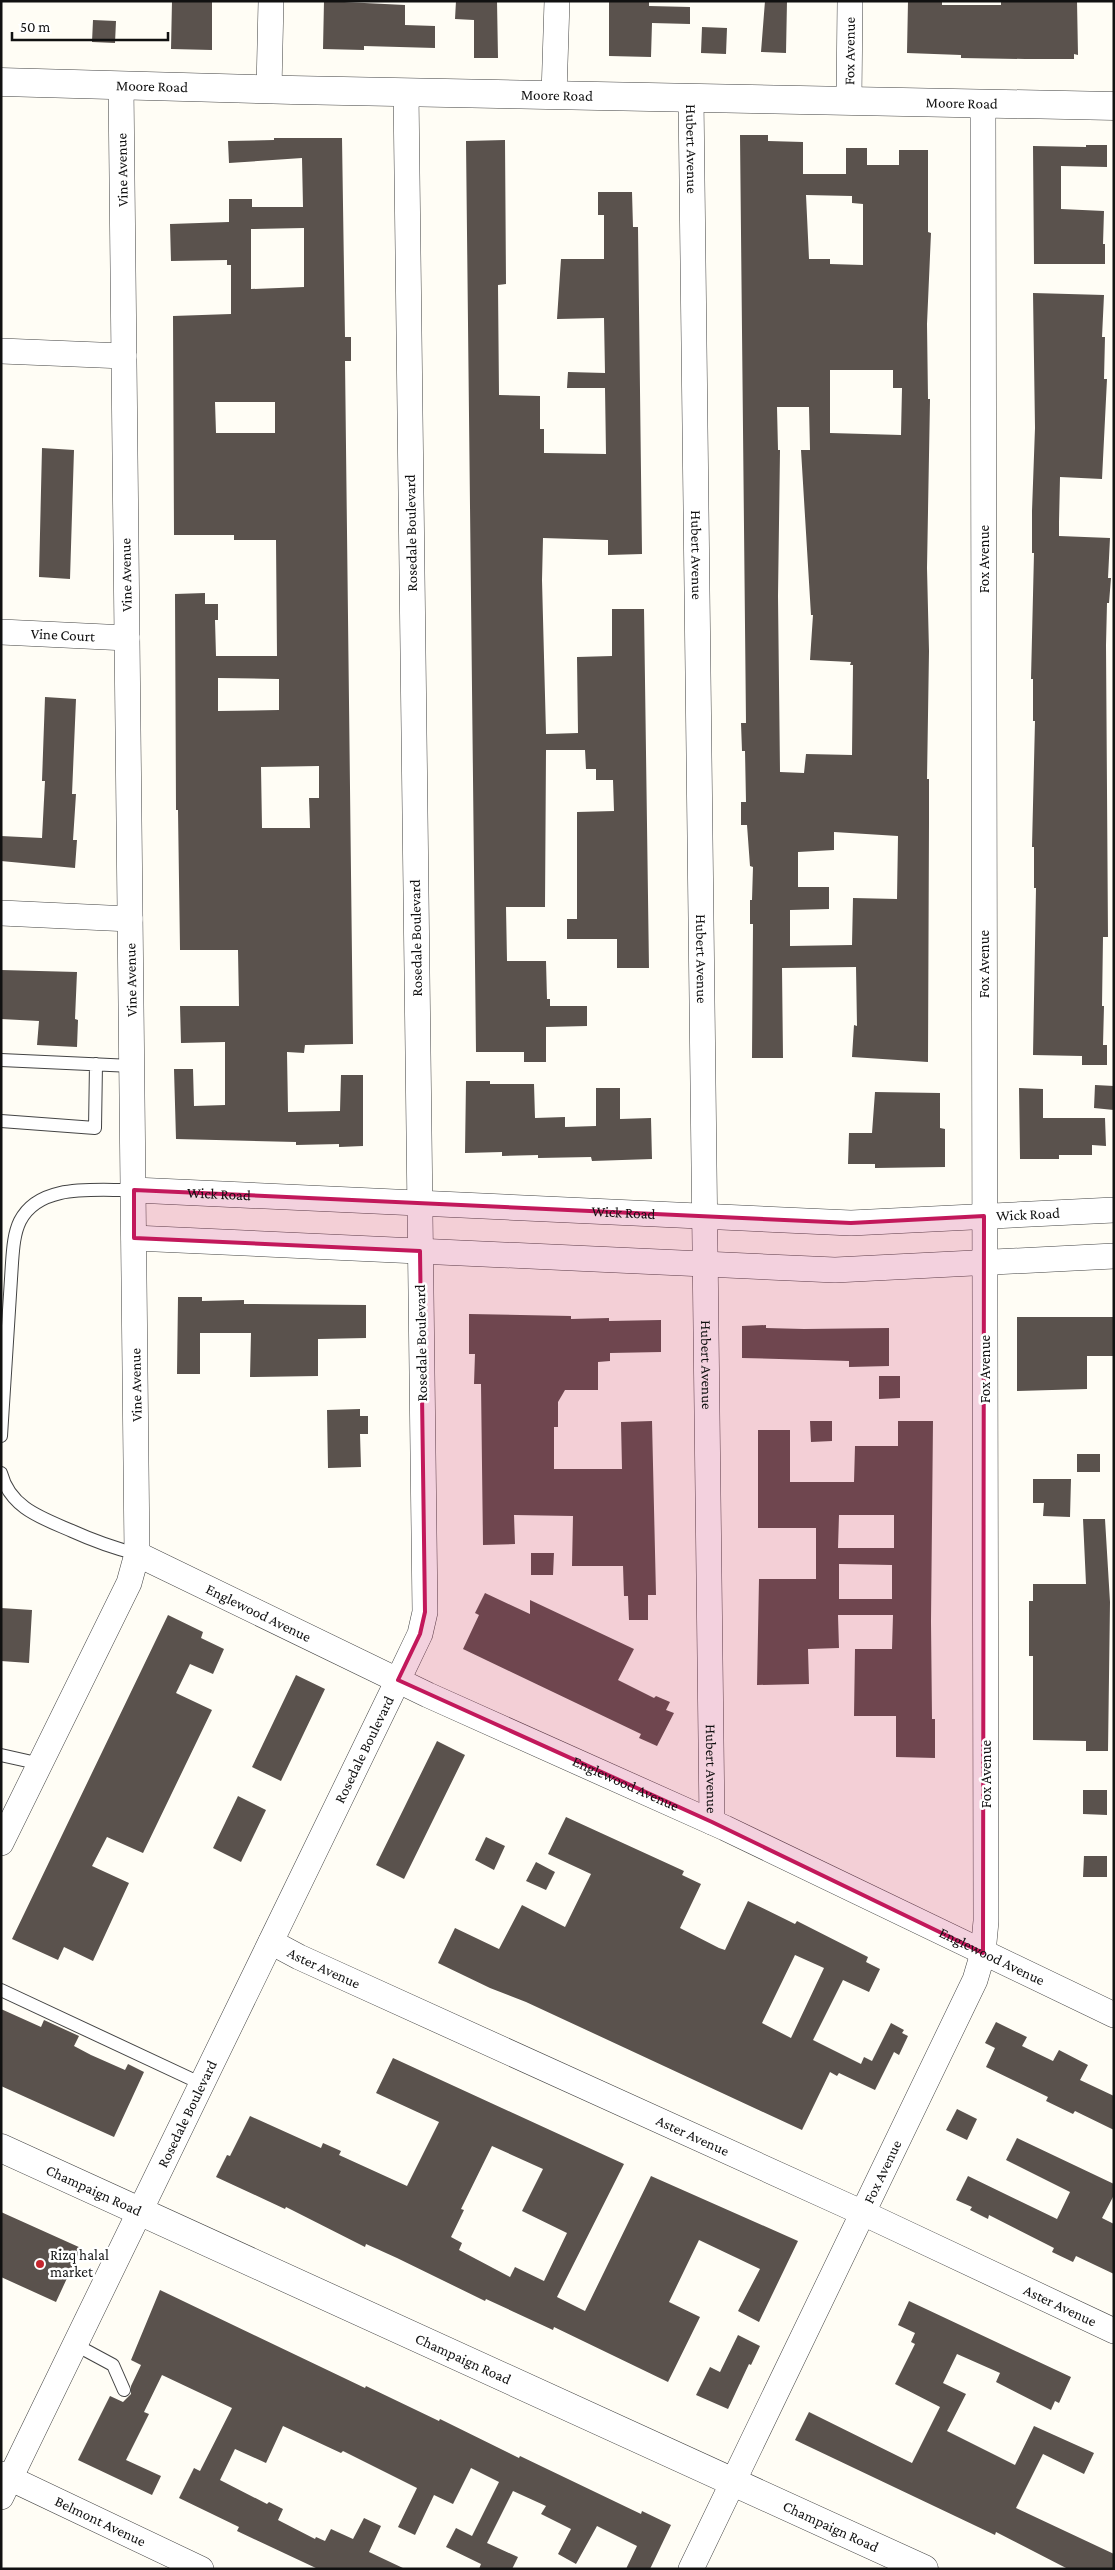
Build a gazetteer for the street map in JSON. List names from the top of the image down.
{
  "streets": {
    "street": [
      "Fox Avenue",
      "Moore Road",
      "Hubert Avenue",
      "Vine Avenue",
      "Rosedale Boulevard",
      "Vine Court",
      "Wick Road",
      "Englewood Avenue",
      "Aster Avenue",
      "Champaign Road",
      "Belmont Avenue"
    ]
  },
  "crossings": [
    ["Fox Avenue", "Moore Road"],
    ["Fox Avenue", "Wick Road"],
    ["Fox Avenue", "Englewood Avenue"],
    ["Fox Avenue", "Aster Avenue"],
    ["Fox Avenue", "Champaign Road"],
    ["Moore Road", "Hubert Avenue"],
    ["Moore Road", "Vine Avenue"],
    ["Moore Road", "Rosedale Boulevard"],
    ["Hubert Avenue", "Wick Road"],
    ["Hubert Avenue", "Englewood Avenue"],
    ["Vine Avenue", "Vine Court"],
    ["Vine Avenue", "Wick Road"],
    ["Vine Avenue", "Englewood Avenue"],
    ["Rosedale Boulevard", "Wick Road"],
    ["Rosedale Boulevard", "Englewood Avenue"],
    ["Rosedale Boulevard", "Aster Avenue"],
    ["Rosedale Boulevard", "Champaign Road"],
    ["Rosedale Boulevard", "Belmont Avenue"]
  ],
  "places": ["Rizq halal market"],
  "scale_bar": "50 m"
}
